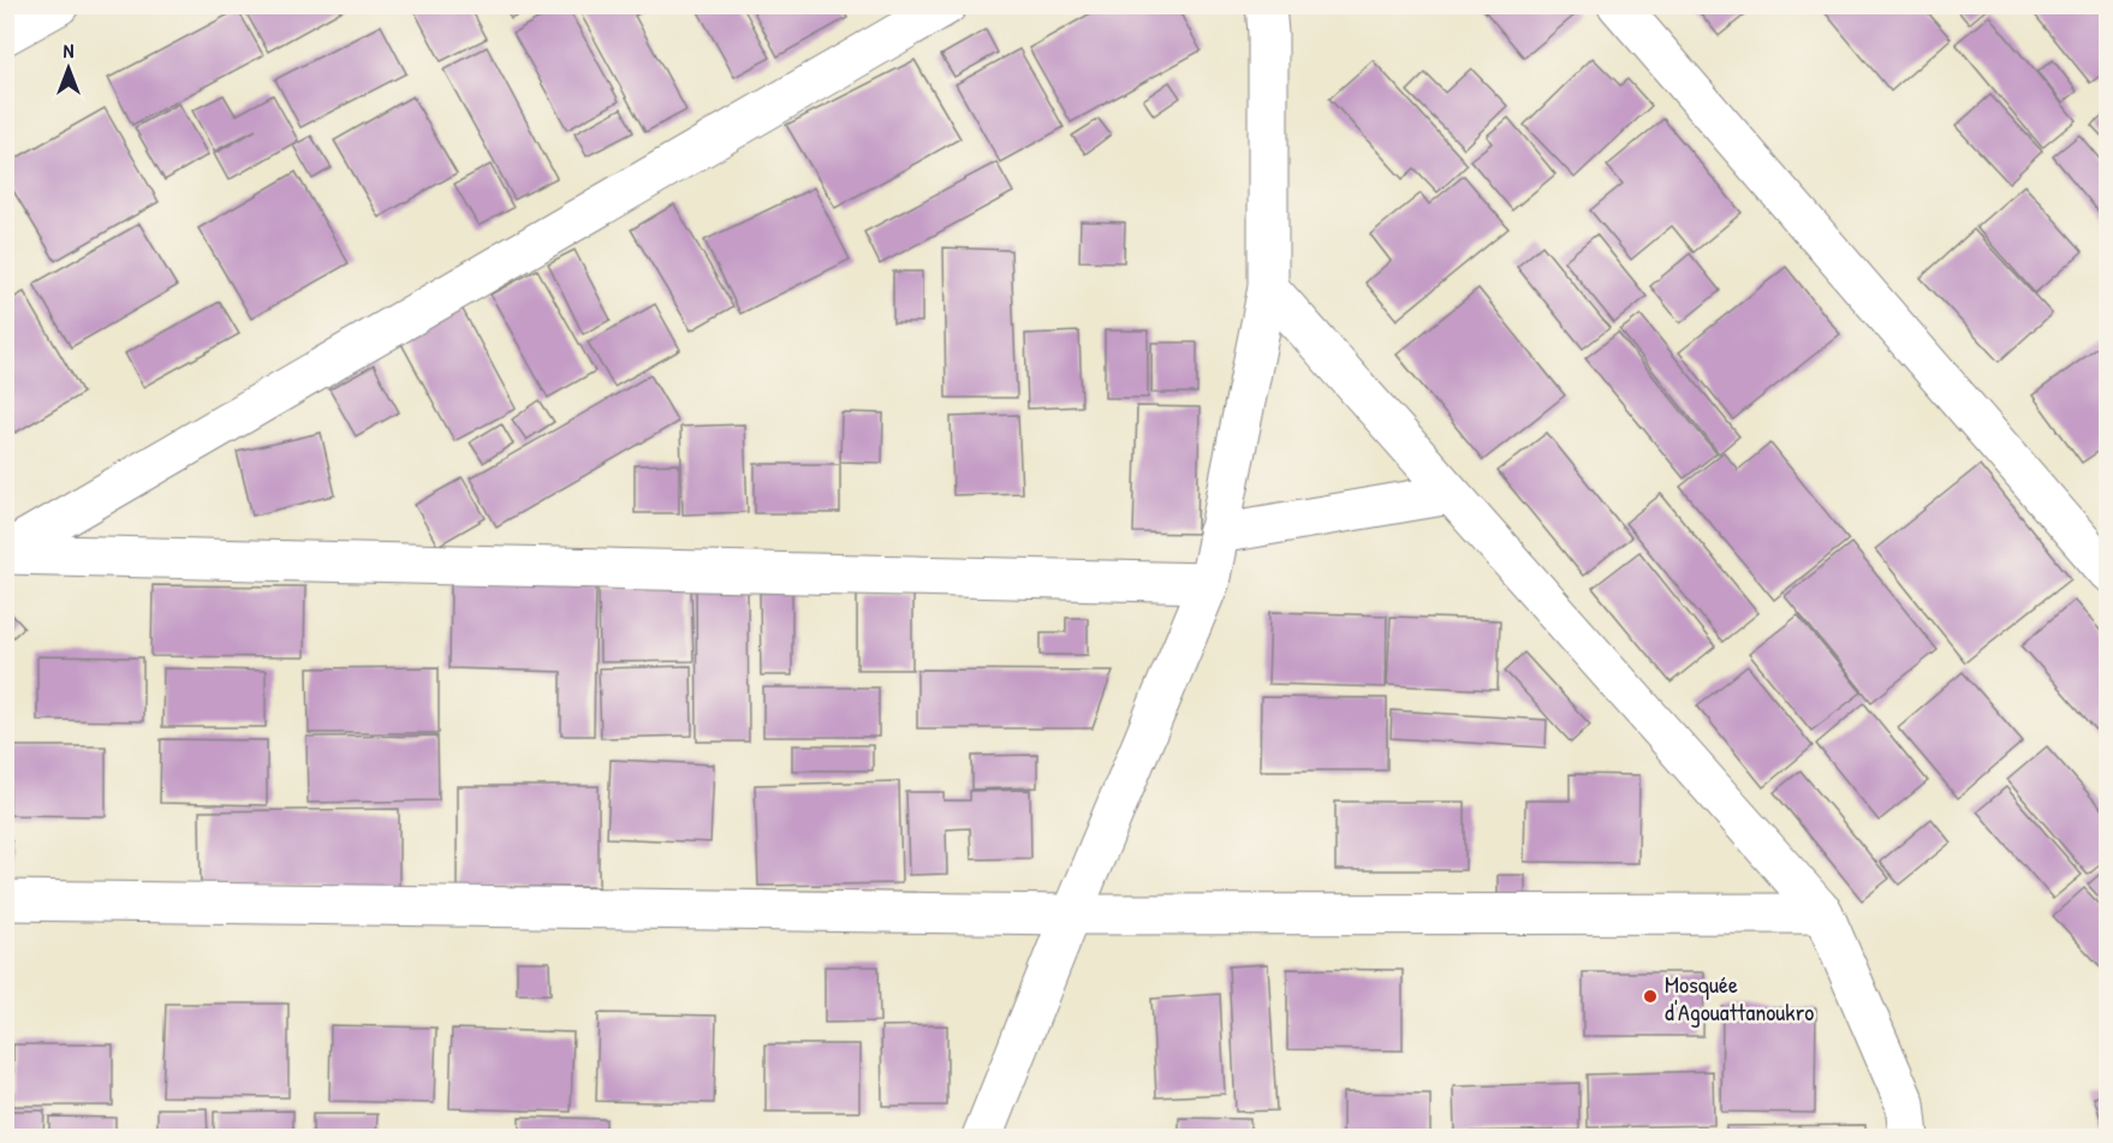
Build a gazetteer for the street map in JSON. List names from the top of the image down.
{
  "places": ["Mosquée d'Agouattanoukro"],
  "north": "top"
}
